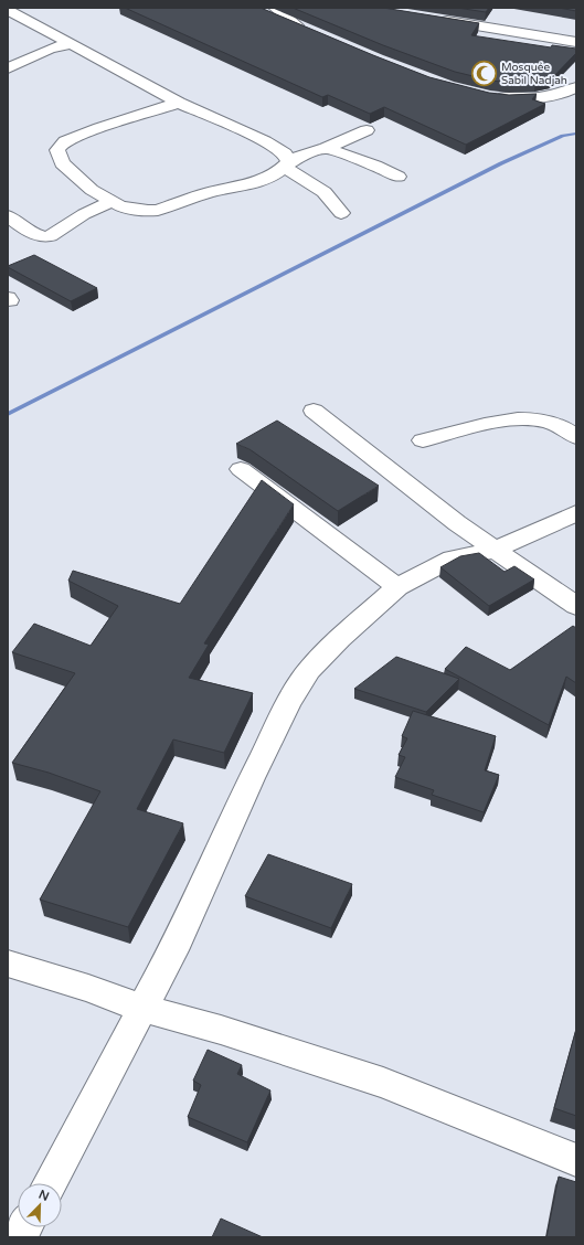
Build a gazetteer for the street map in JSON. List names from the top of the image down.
{
  "places": {
    "mosque": ["Mosquée Sabil Nadjah"]
  },
  "north": "top right"
}
